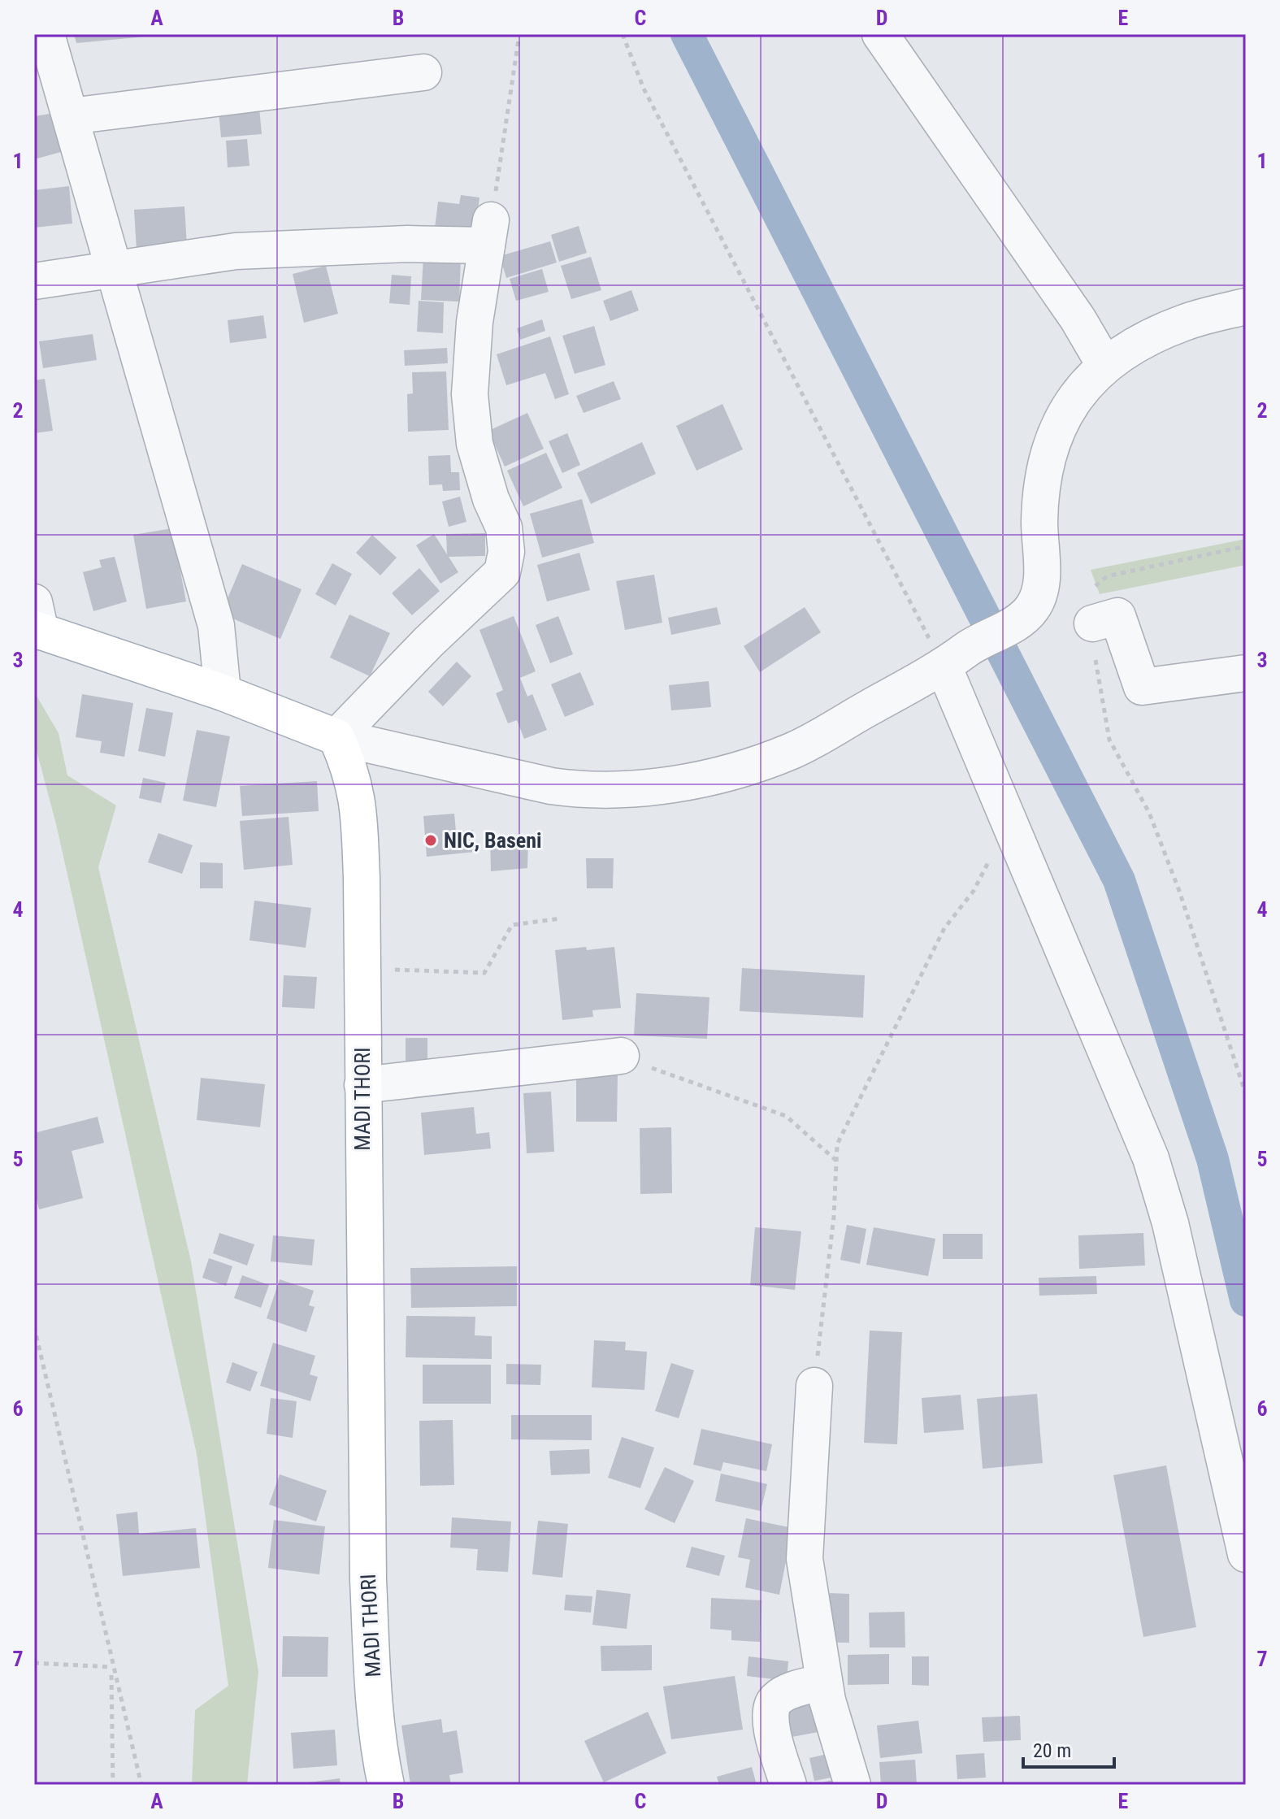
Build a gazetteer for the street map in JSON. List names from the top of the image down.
{
  "streets": {
    "main road": ["MADI THORI"]
  },
  "places": ["NIC, Baseni"],
  "scale_bar": "20 m",
  "grid": {
    "columns": [
      "A",
      "B",
      "C",
      "D",
      "E"
    ],
    "rows": [
      "1",
      "2",
      "3",
      "4",
      "5",
      "6",
      "7"
    ]
  }
}
